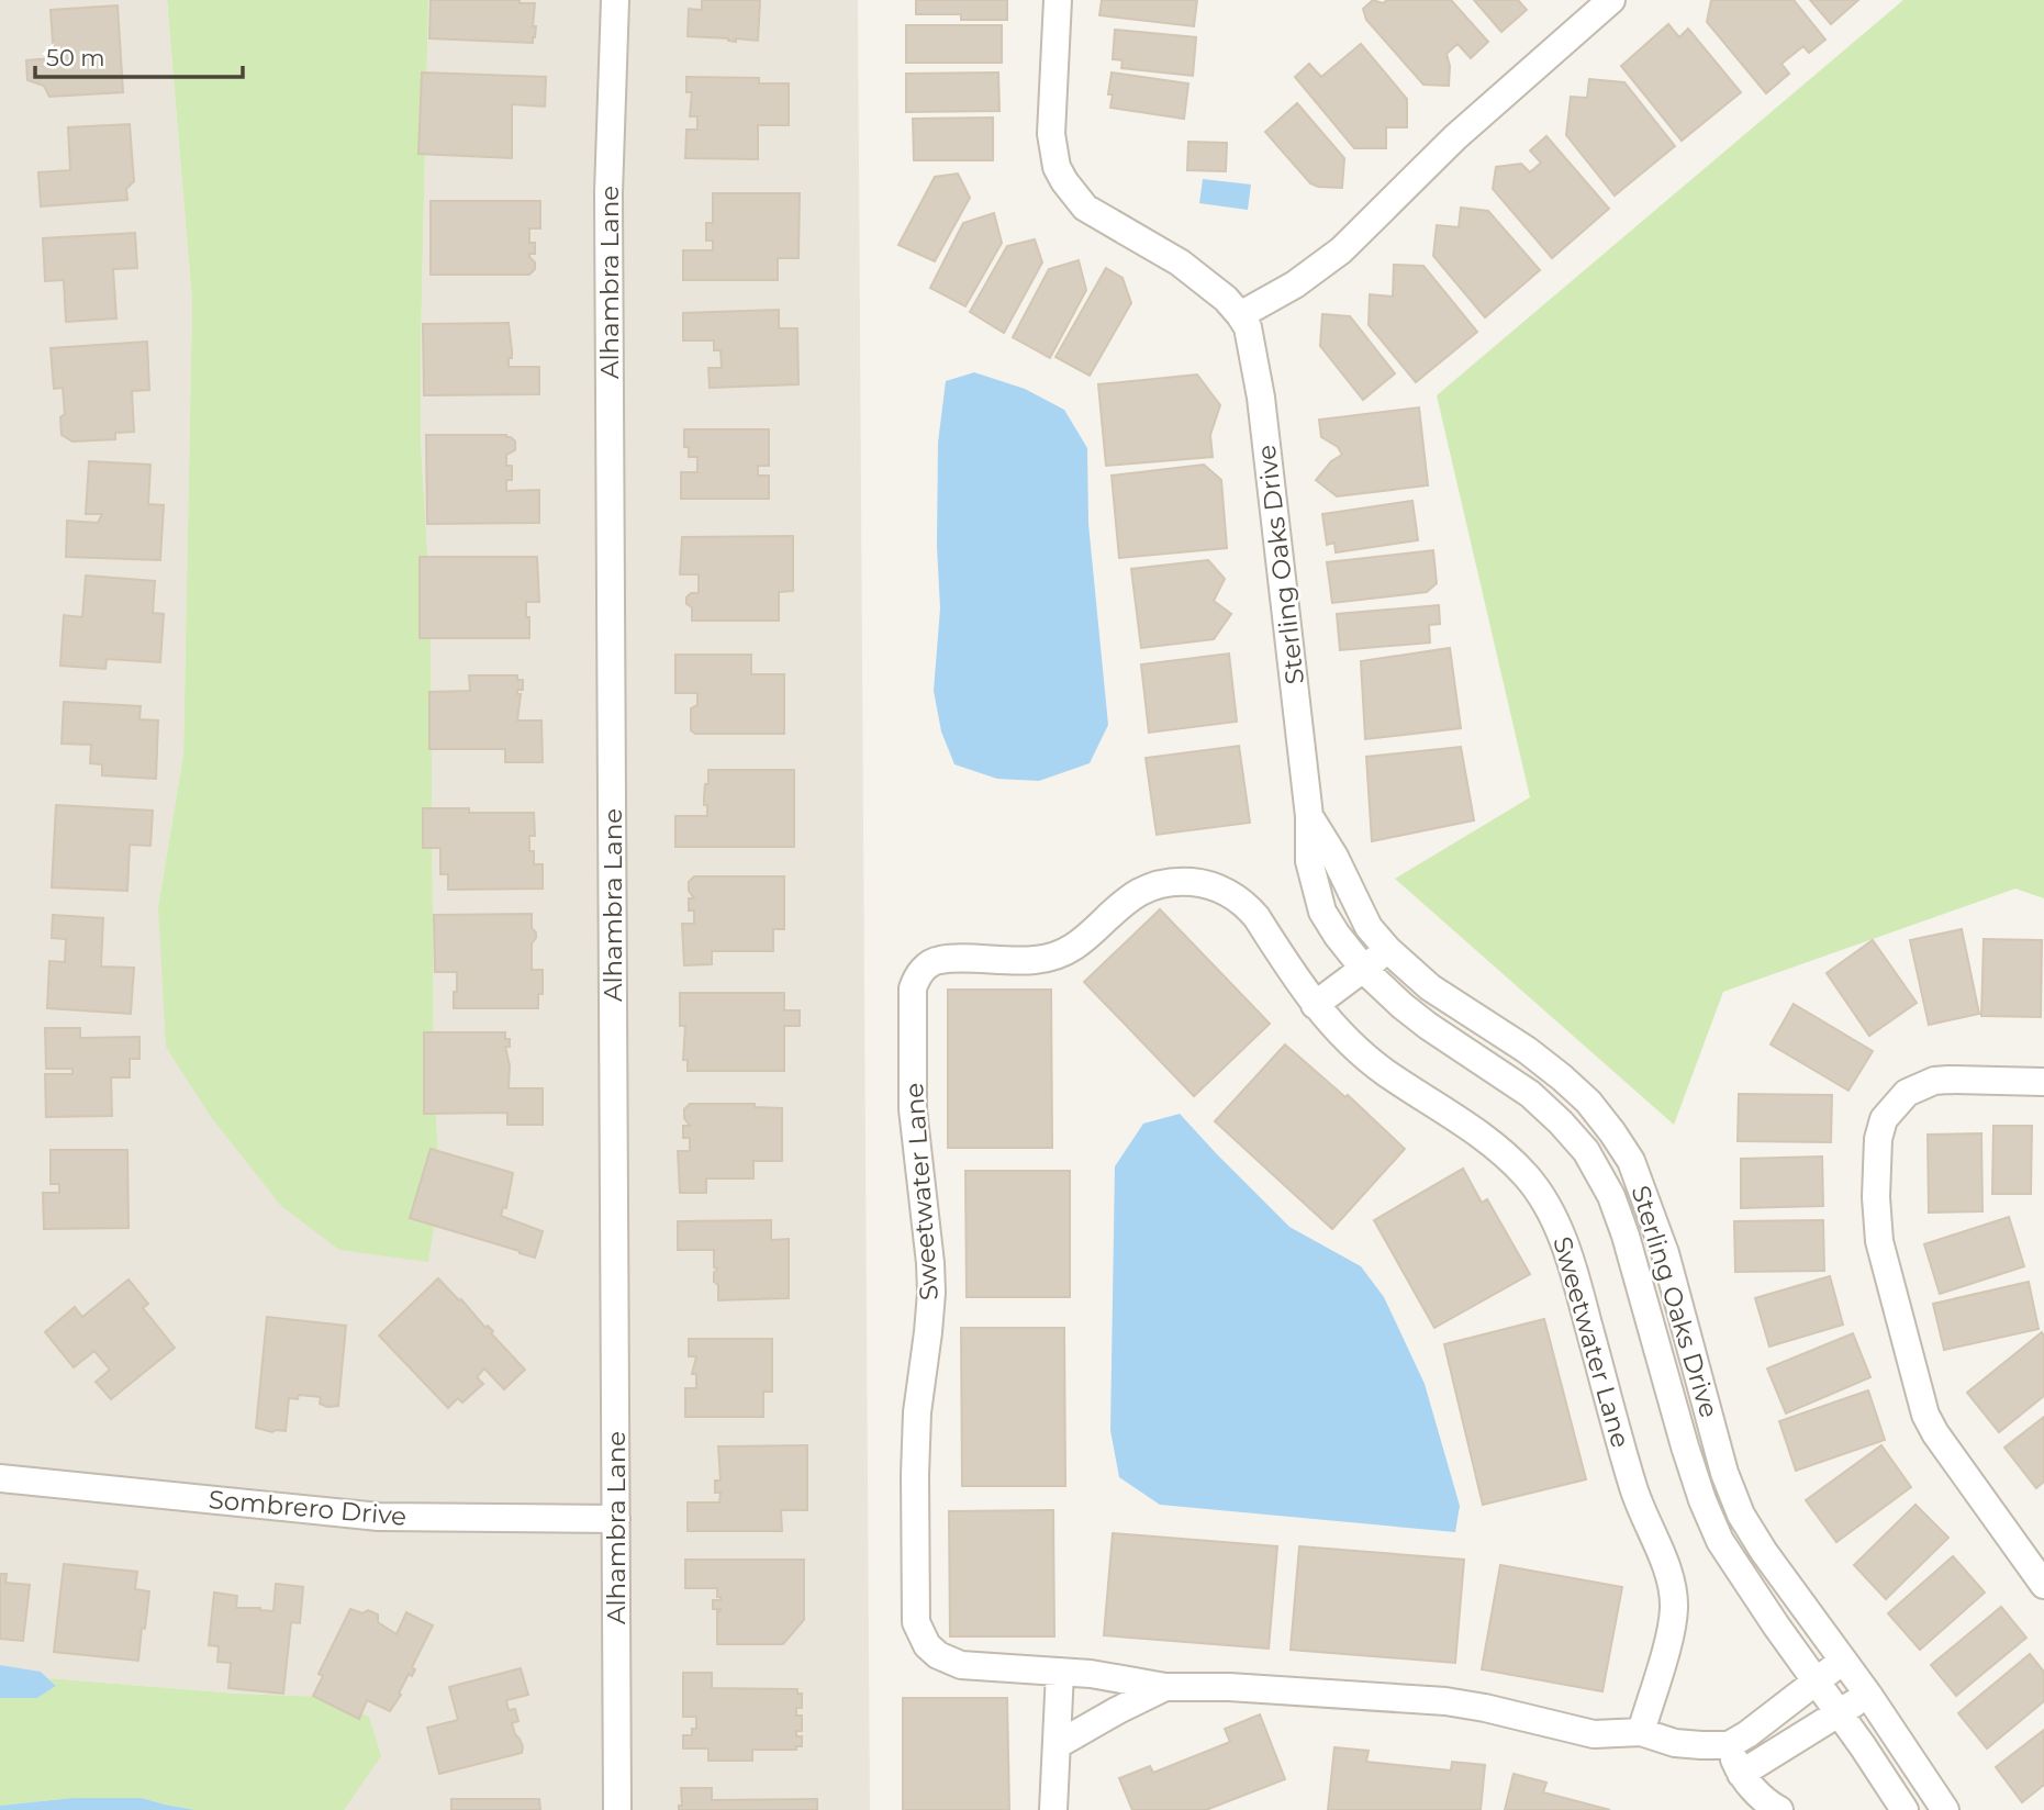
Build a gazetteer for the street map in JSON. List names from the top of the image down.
{
  "streets": {
    "street": [
      "Alhambra Lane",
      "Sterling Oaks Drive",
      "Sweetwater Lane",
      "Sombrero Drive"
    ]
  },
  "crossings": [
    ["Alhambra Lane", "Sombrero Drive"]
  ],
  "scale_bar": "50 m"
}
